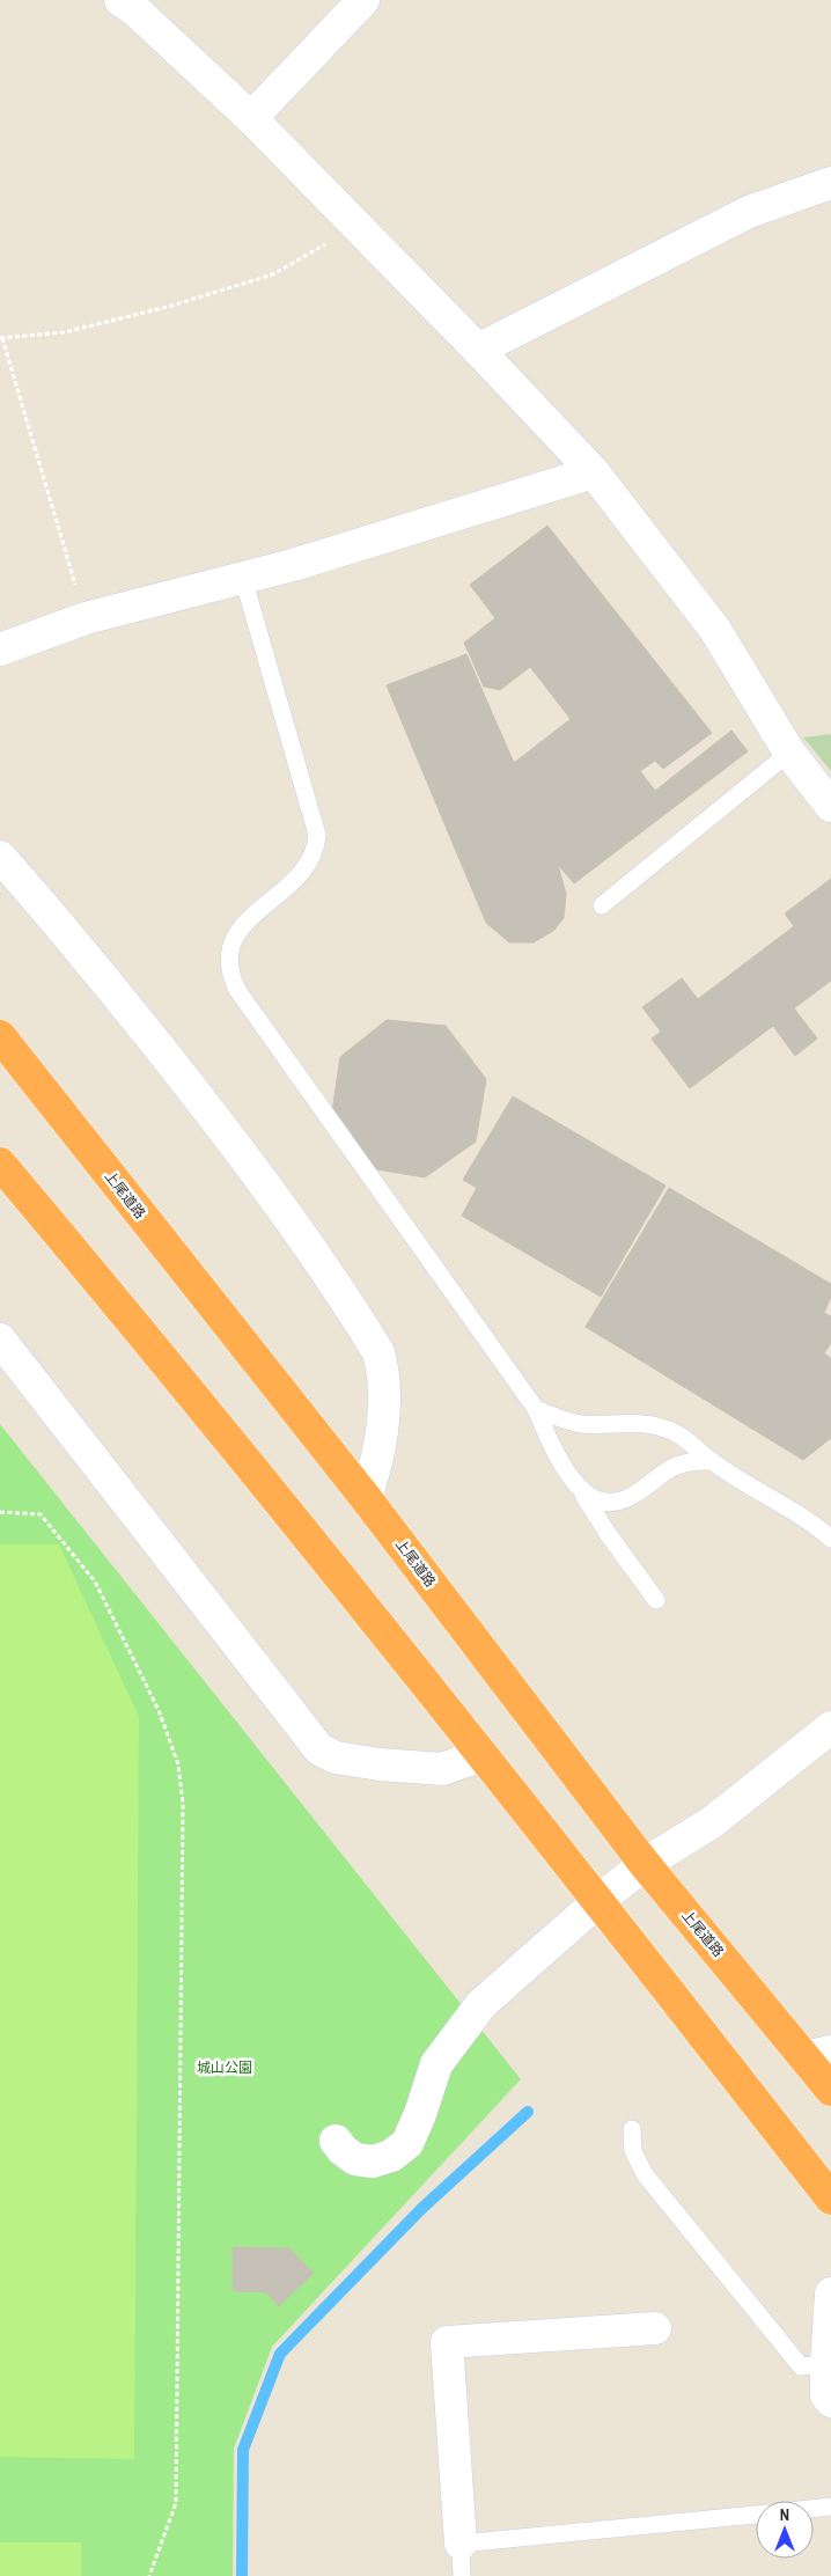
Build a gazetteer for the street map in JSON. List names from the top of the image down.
{
  "streets": {
    "highway": ["上尾道路"]
  },
  "parks": ["城山公園"],
  "north": "top"
}
